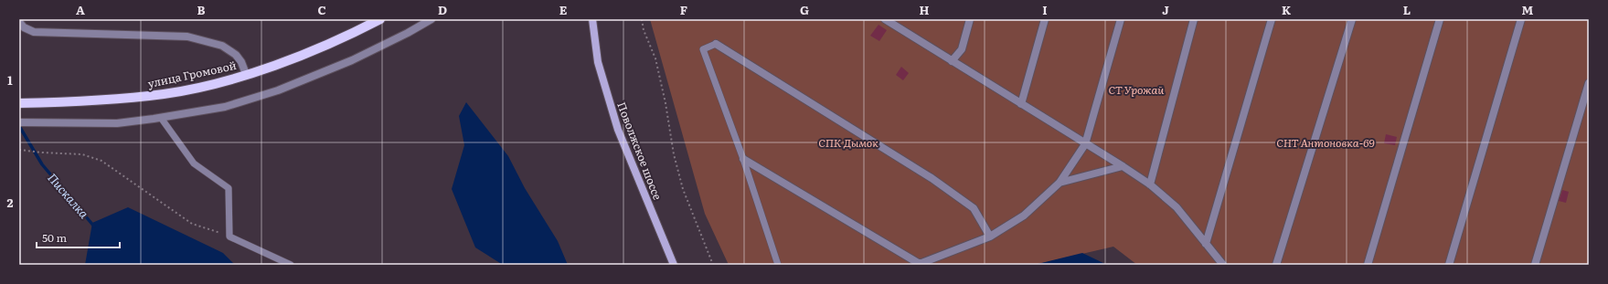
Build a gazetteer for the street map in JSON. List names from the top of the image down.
{
  "streets": {
    "main road": ["улица Громовой", "Поволжское шоссе"]
  },
  "water": ["Пискалка"],
  "parks": ["СТ Урожай", "СПК Дымок", "СНТ Антоновка-69"],
  "scale_bar": "50 m",
  "grid": {
    "columns": [
      "A",
      "B",
      "C",
      "D",
      "E",
      "F",
      "G",
      "H",
      "I",
      "J",
      "K",
      "L",
      "M"
    ],
    "rows": ["1", "2"]
  }
}
